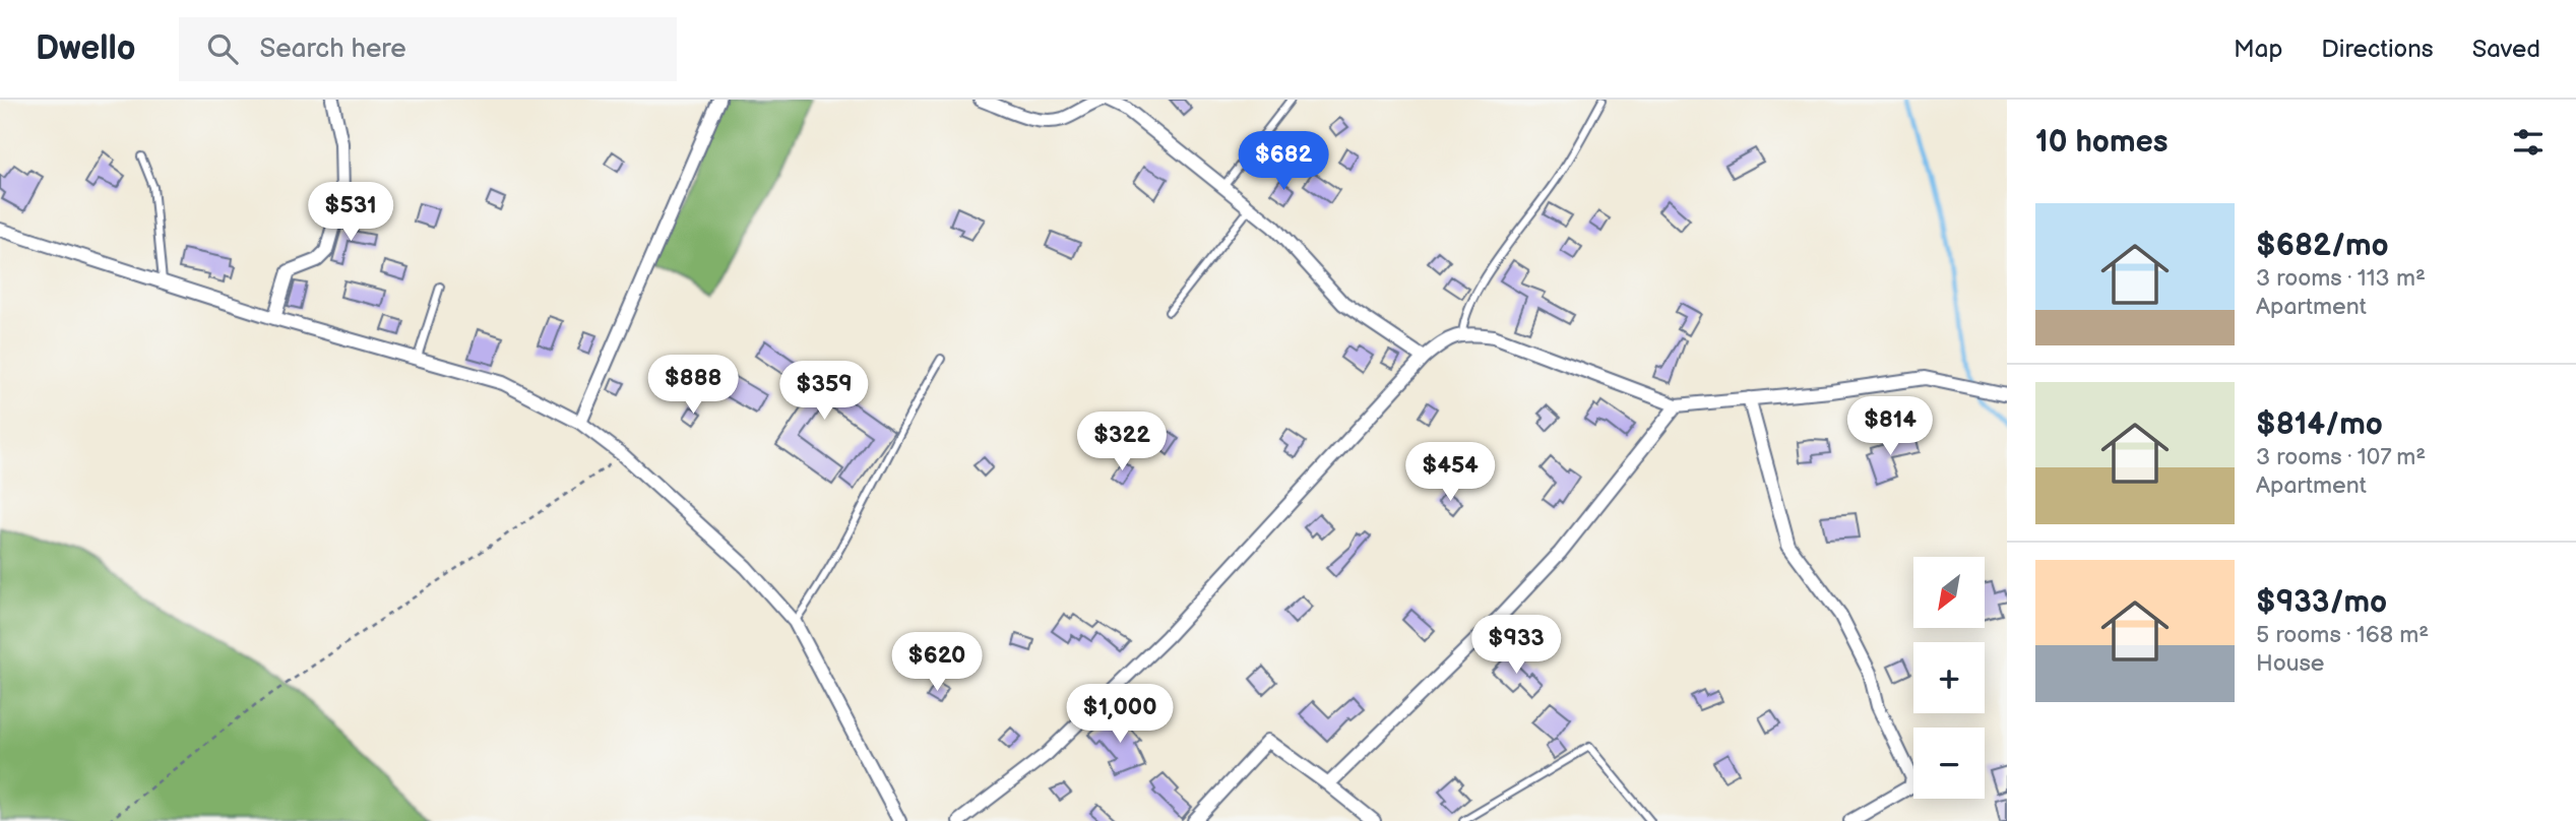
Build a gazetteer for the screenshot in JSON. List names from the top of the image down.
{
  "north": "bottom left",
  "page": {
    "header": "Dwello",
    "search": "Search here",
    "nav": ["Map", "Directions", "Saved"],
    "heading": "10 homes",
    "price": [
      "$682",
      "$531",
      "$888",
      "$359",
      "$814",
      "$322",
      "$454",
      "$933",
      "$620",
      "$1,000"
    ],
    "list": [
      {
        "name": "$682/mo",
        "note": "3 rooms · 113 m² · Apartment"
      },
      {
        "name": "$814/mo",
        "note": "3 rooms · 107 m² · Apartment"
      },
      {
        "name": "$933/mo",
        "note": "5 rooms · 168 m² · House"
      }
    ],
    "map_buttons": ["+", "−"]
  }
}
